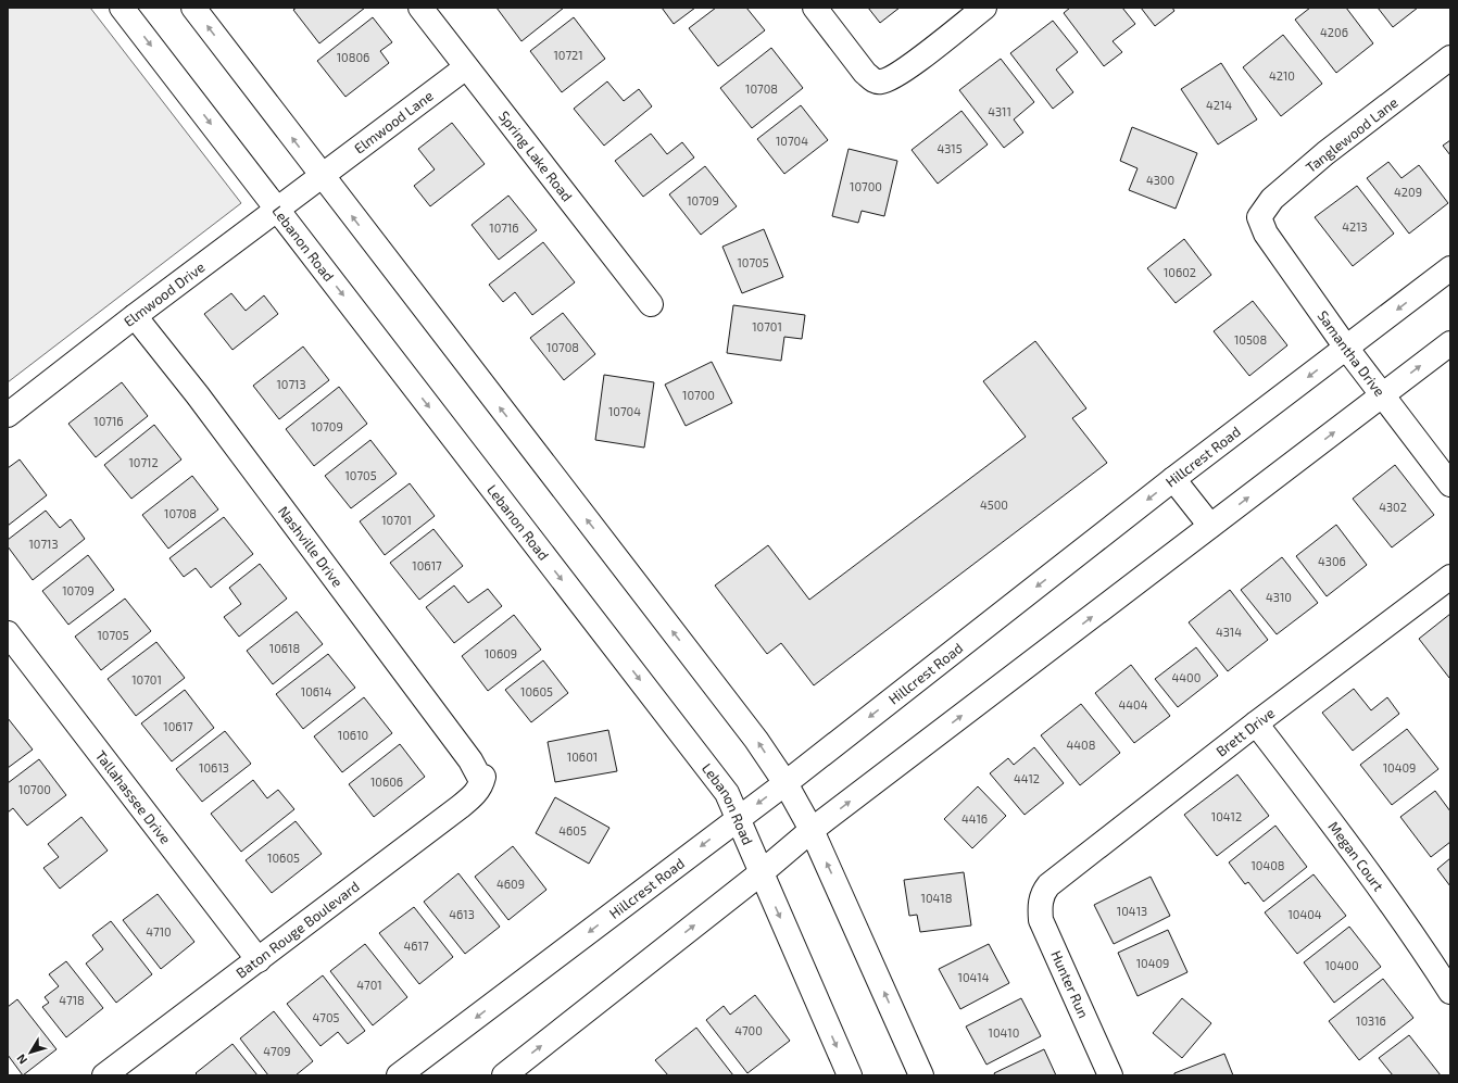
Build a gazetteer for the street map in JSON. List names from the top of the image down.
{
  "streets": {
    "main road": [
      "Elmwood Lane",
      "Tanglewood Lane",
      "Spring Lake Road",
      "Lebanon Road",
      "Elmwood Drive",
      "Samantha Drive",
      "Hillcrest Road",
      "Nashville Drive",
      "Brett Drive",
      "Tallahassee Drive",
      "Megan Court",
      "Baton Rouge Boulevard",
      "Hunter Run"
    ]
  },
  "crossings": [
    ["Elmwood Lane", "Spring Lake Road"],
    ["Elmwood Lane", "Elmwood Drive"],
    ["Tanglewood Lane", "Samantha Drive"],
    ["Lebanon Road", "Elmwood Drive"],
    ["Lebanon Road", "Hillcrest Road"],
    ["Elmwood Drive", "Nashville Drive"],
    ["Samantha Drive", "Hillcrest Road"],
    ["Nashville Drive", "Baton Rouge Boulevard"],
    ["Brett Drive", "Megan Court"],
    ["Brett Drive", "Hunter Run"],
    ["Tallahassee Drive", "Baton Rouge Boulevard"]
  ],
  "house_numbers": [
    "4206",
    "10721",
    "10806",
    "4210",
    "10708",
    "4214",
    "4311",
    "10704",
    "4315",
    "4300",
    "10700",
    "4209",
    "10709",
    "4213",
    "10716",
    "10705",
    "10602",
    "10701",
    "10508",
    "10708",
    "10713",
    "10700",
    "10704",
    "10716",
    "10709",
    "10712",
    "10705",
    "4500",
    "4302",
    "10708",
    "10701",
    "10713",
    "4306",
    "10617",
    "10709",
    "4310",
    "4314",
    "10705",
    "10618",
    "10609",
    "4400",
    "10701",
    "10614",
    "10605",
    "4404",
    "10617",
    "10610",
    "4408",
    "10601",
    "10613",
    "10409",
    "4412",
    "10606",
    "10700",
    "10412",
    "4416",
    "4605",
    "10605",
    "10408",
    "4609",
    "10418",
    "10413",
    "4613",
    "10404",
    "4710",
    "4617",
    "10409",
    "10400",
    "10414",
    "4701",
    "4718",
    "4705",
    "10316",
    "4700",
    "10410",
    "4709"
  ],
  "north": "bottom left"
}
